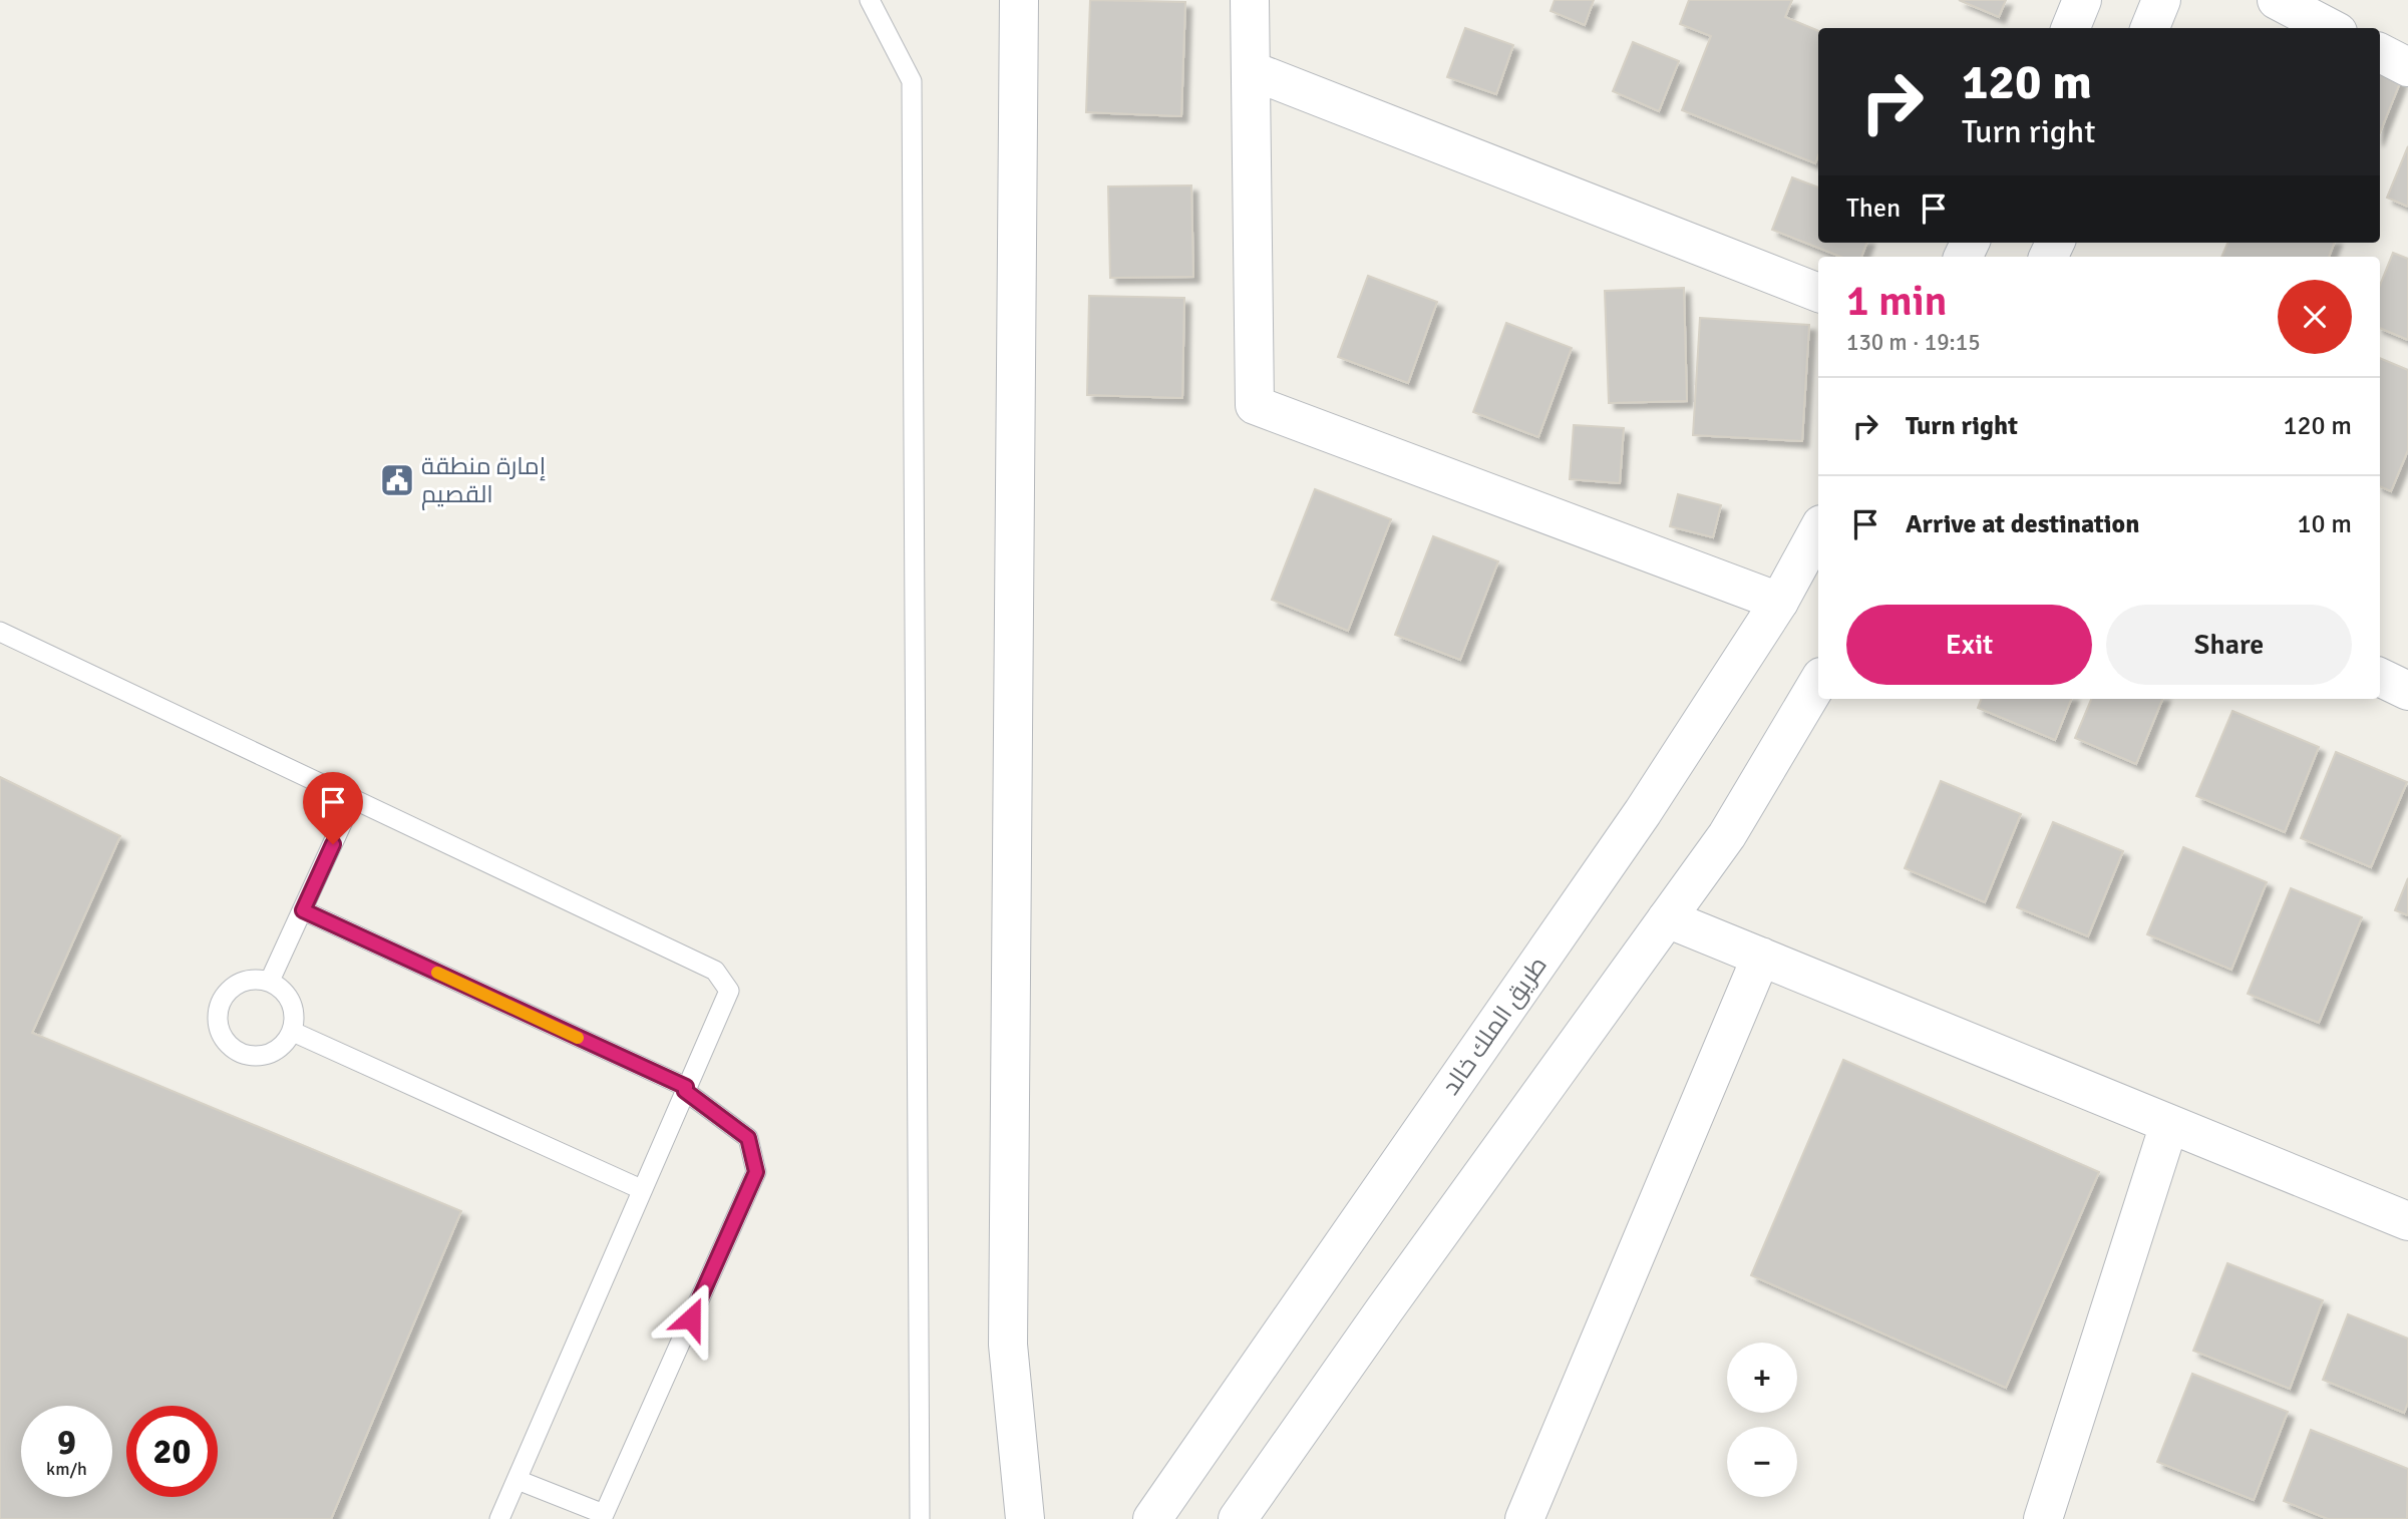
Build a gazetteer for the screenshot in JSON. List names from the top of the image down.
{
  "streets": {
    "street": ["طريق الملك خالد"]
  },
  "places": {
    "public building": ["إمارة منطقة القصيم"]
  },
  "page": {
    "turn": ["120 m", "Turn right"],
    "then": "Then",
    "heading": ["1 min", "130 m · 19:15"],
    "list": [
      {
        "name": "Turn right",
        "value": "120 m"
      },
      {
        "name": "Arrive at destination",
        "value": "10 m"
      }
    ],
    "buttons": ["Exit", "Share"],
    "map_buttons": ["+", "−"],
    "speed": "9 km/h",
    "limit": "20"
  }
}
